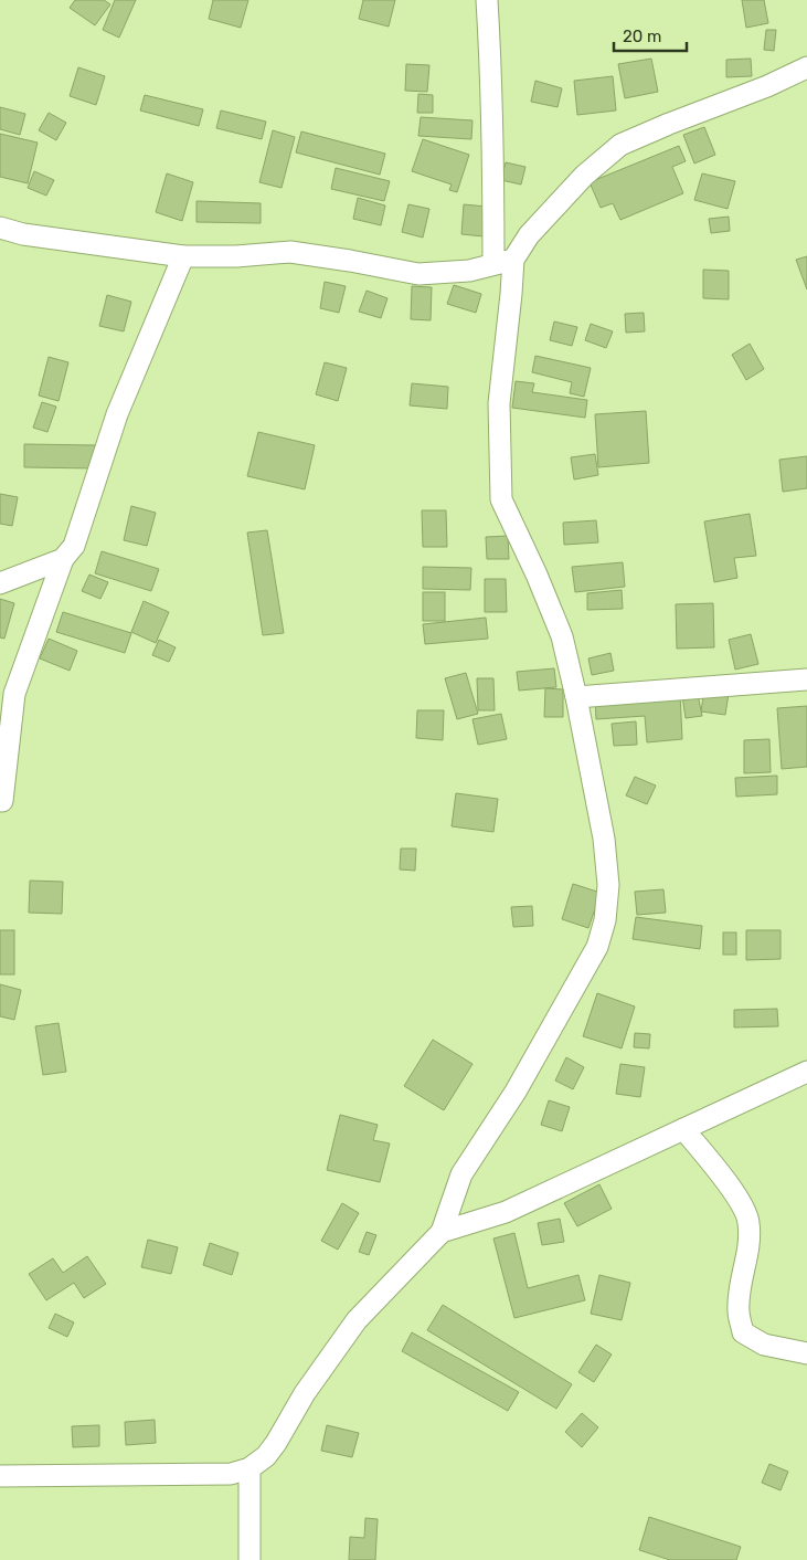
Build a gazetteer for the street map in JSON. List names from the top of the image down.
{
  "scale_bar": "20 m"
}
